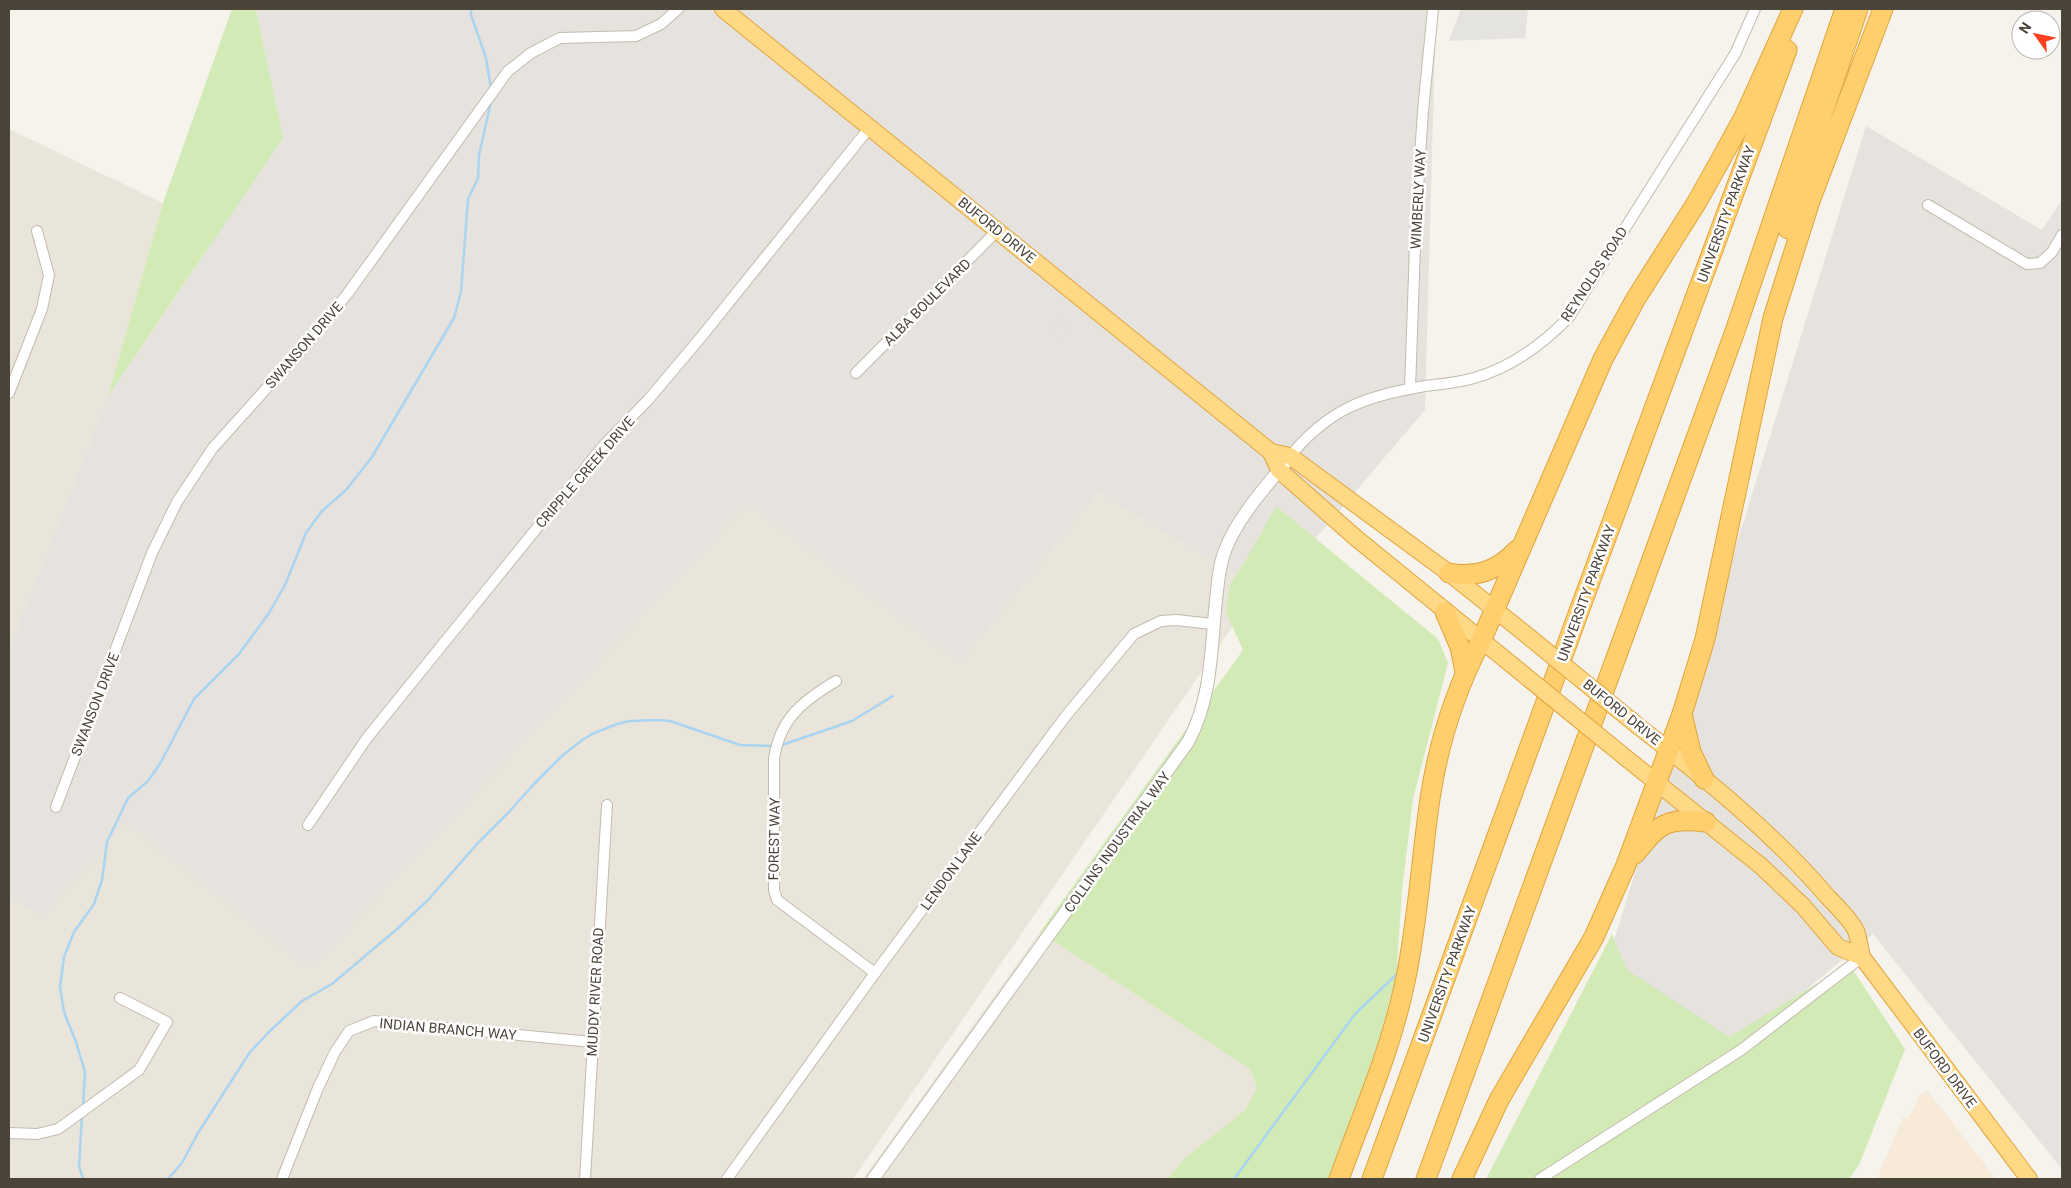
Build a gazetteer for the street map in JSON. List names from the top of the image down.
{
  "streets": {
    "highway": ["UNIVERSITY PARKWAY", "BUFORD DRIVE"],
    "street": [
      "WIMBERLY WAY",
      "REYNOLDS ROAD",
      "ALBA BOULEVARD",
      "SWANSON DRIVE",
      "CRIPPLE CREEK DRIVE",
      "FOREST WAY",
      "COLLINS INDUSTRIAL WAY",
      "LENDON LANE",
      "MUDDY RIVER ROAD",
      "INDIAN BRANCH WAY"
    ]
  },
  "crossings": [
    ["WIMBERLY WAY", "REYNOLDS ROAD"],
    ["BUFORD DRIVE", "REYNOLDS ROAD"],
    ["BUFORD DRIVE", "ALBA BOULEVARD"],
    ["BUFORD DRIVE", "CRIPPLE CREEK DRIVE"],
    ["BUFORD DRIVE", "COLLINS INDUSTRIAL WAY"],
    ["REYNOLDS ROAD", "COLLINS INDUSTRIAL WAY"],
    ["FOREST WAY", "LENDON LANE"],
    ["COLLINS INDUSTRIAL WAY", "LENDON LANE"],
    ["MUDDY RIVER ROAD", "INDIAN BRANCH WAY"]
  ],
  "north": "top left"
}
